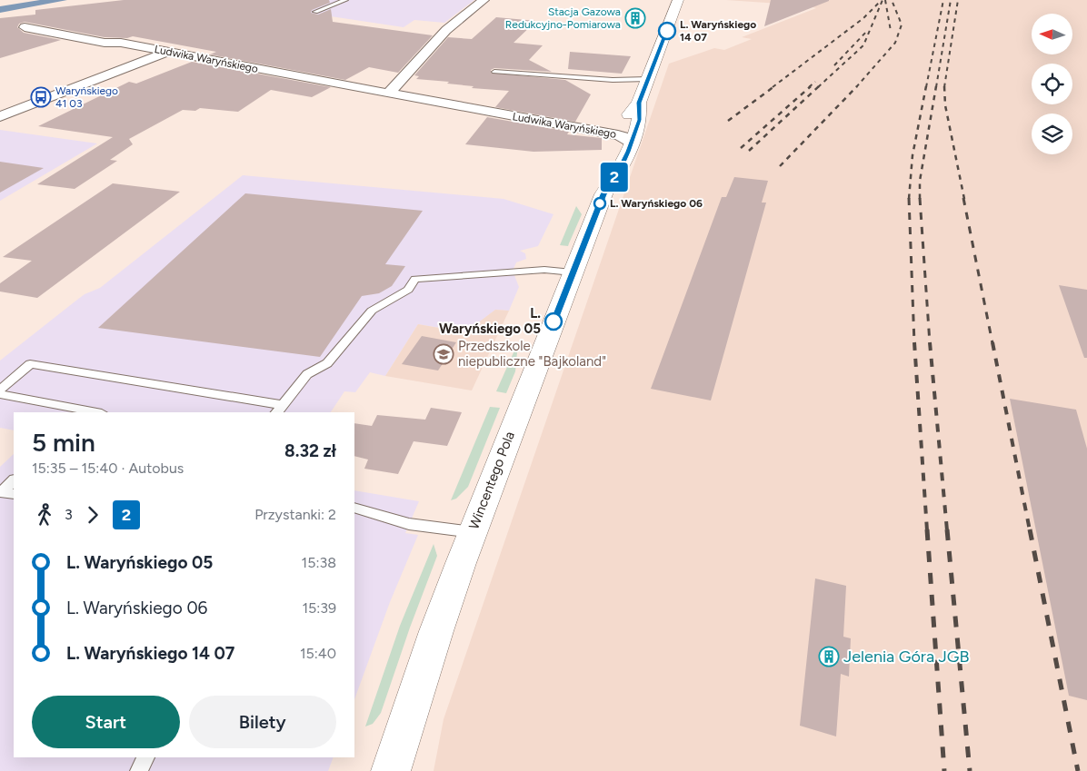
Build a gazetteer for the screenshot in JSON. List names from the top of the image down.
{
  "streets": {
    "street": ["Ludwika Waryńskiego", "Wincentego Pola"]
  },
  "crossings": [
    ["Ludwika Waryńskiego", "Wincentego Pola"]
  ],
  "places": {
    "building": ["Stacja Gazowa Redukcyjno-Pomiarowa", "Jelenia Góra JGB"],
    "other": ["L. Waryńskiego 14 07", "L. Waryńskiego 06", "L. Waryńskiego 05"],
    "bus stop": ["Waryńskiego 41 03"],
    "school or university": ["Przedszkole niepubliczne \"Bajkoland\""]
  },
  "lines": ["bus line 2"],
  "north": "left",
  "page": {
    "on_map": "2",
    "heading": ["5 min", "15:35 – 15:40 · Autobus", "8.32 zł"],
    "legs": ["3", "2", "Przystanki: 2"],
    "list": [
      {
        "name": "L. Waryńskiego 05",
        "value": "15:38"
      },
      {
        "name": "L. Waryńskiego 06",
        "value": "15:39"
      },
      {
        "name": "L. Waryńskiego 14 07",
        "value": "15:40"
      }
    ],
    "buttons": ["Start", "Bilety"]
  }
}
